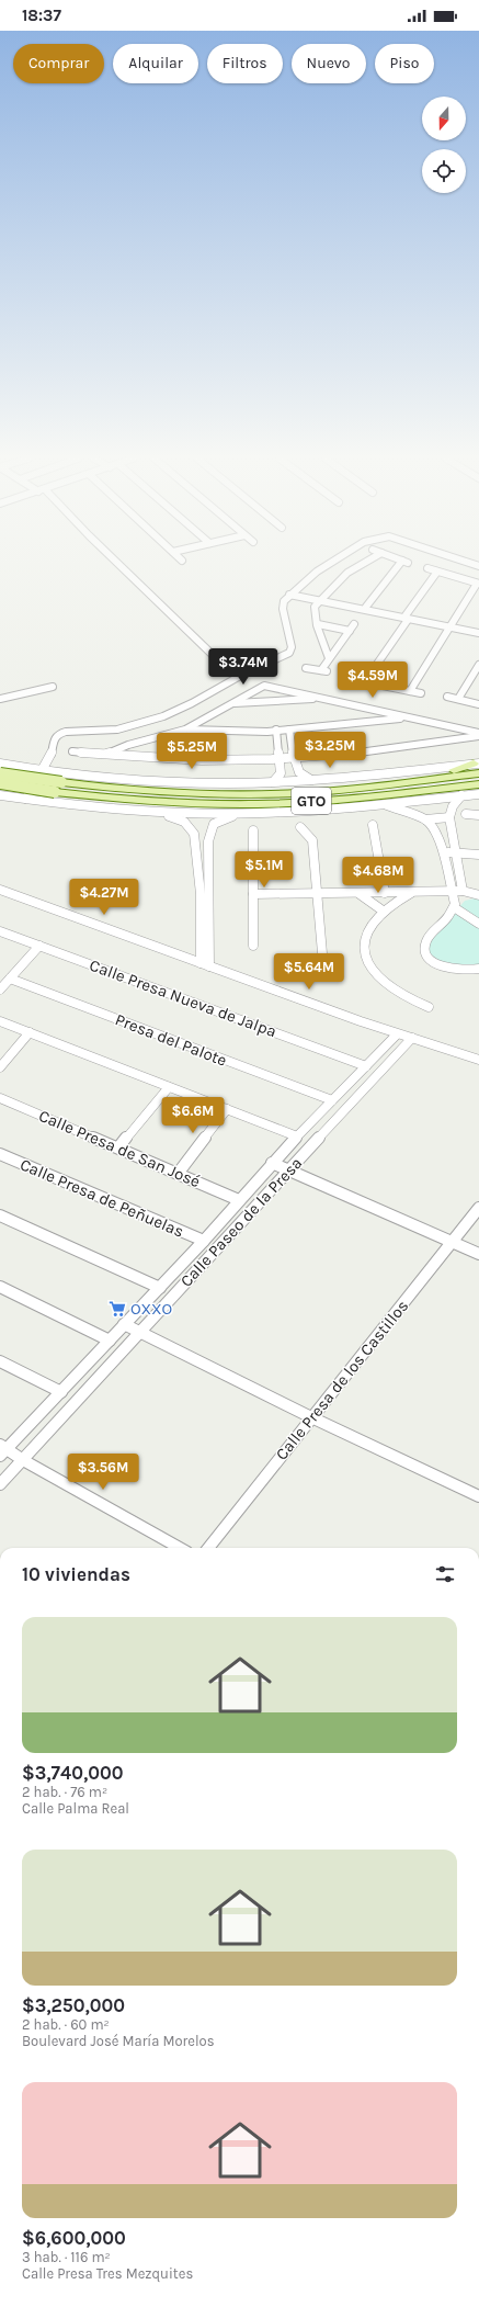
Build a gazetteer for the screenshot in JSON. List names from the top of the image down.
{
  "streets": {
    "main road": ["GTO"],
    "street": [
      "Calle Presa Nueva de Jalpa",
      "Presa del Palote",
      "Calle Presa de San José",
      "Calle Presa de Peñuelas",
      "Calle Paseo de la Presa",
      "Calle Presa de los Castillos"
    ]
  },
  "crossings": [
    ["Calle Presa Nueva de Jalpa", "Calle Paseo de la Presa"],
    ["Presa del Palote", "Calle Paseo de la Presa"],
    ["Calle Presa de San José", "Calle Paseo de la Presa"],
    ["Calle Presa de Peñuelas", "Calle Paseo de la Presa"]
  ],
  "places": {
    "supermarket": ["OXXO"]
  },
  "north": "bottom",
  "page": {
    "status": "18:37",
    "chip": [
      "Comprar",
      "Alquilar",
      "Filtros",
      "Nuevo",
      "Piso"
    ],
    "price": [
      "$3.74M",
      "$4.59M",
      "$3.25M",
      "$5.25M",
      "$5.1M",
      "$4.68M",
      "$4.27M",
      "$5.64M",
      "$6.6M",
      "$3.56M"
    ],
    "heading": "10 viviendas",
    "list": [
      {
        "name": "$3,740,000",
        "note": "2 hab. · 76 m² · Calle Palma Real"
      },
      {
        "name": "$3,250,000",
        "note": "2 hab. · 60 m² · Boulevard José María Morelos"
      },
      {
        "name": "$6,600,000",
        "note": "3 hab. · 116 m² · Calle Presa Tres Mezquites"
      }
    ]
  }
}
